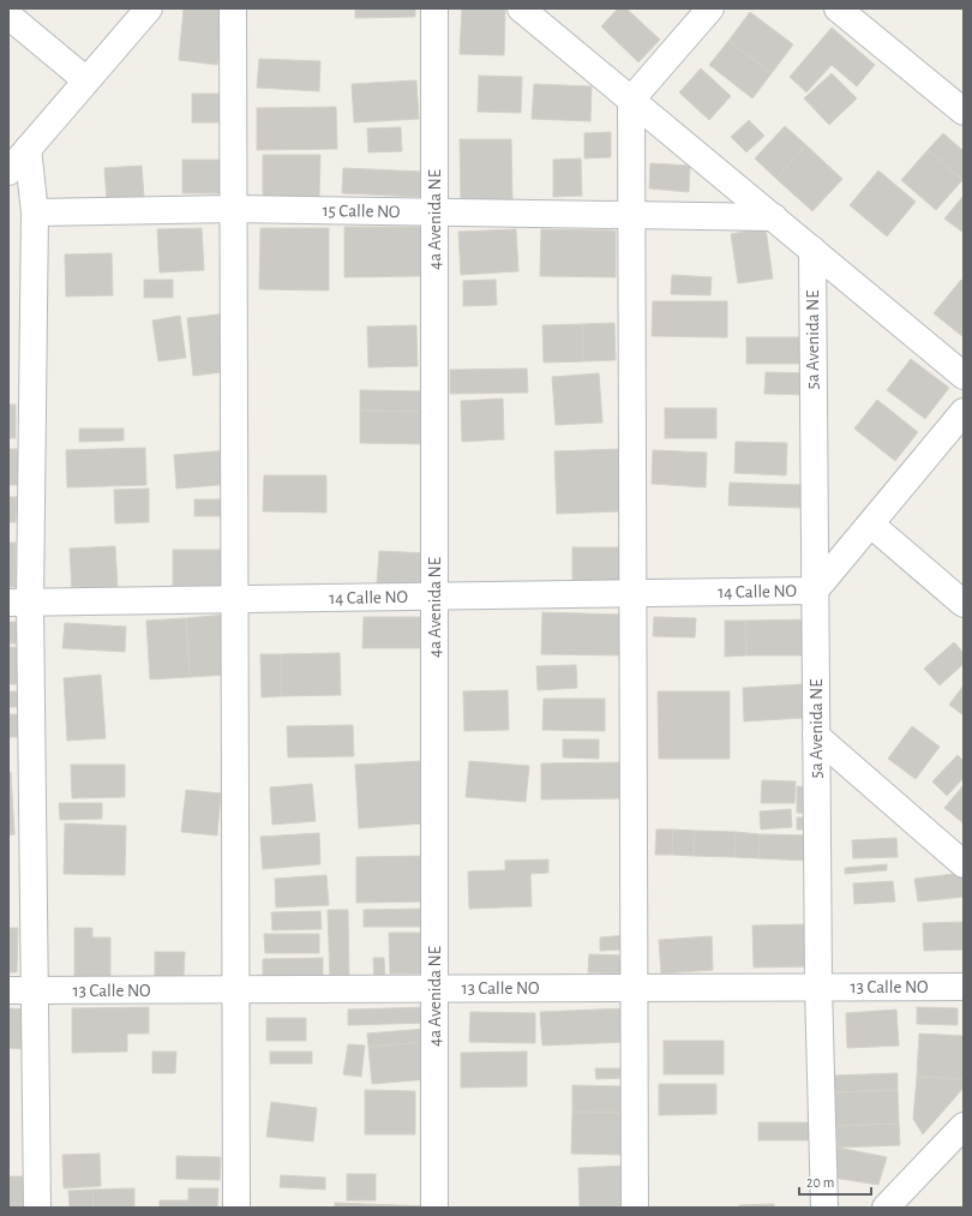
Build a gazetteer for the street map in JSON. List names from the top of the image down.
{
  "streets": {
    "street": [
      "15 Calle NO",
      "4a Avenida NE",
      "5a Avenida NE",
      "14 Calle NO",
      "13 Calle NO"
    ]
  },
  "crossings": [
    ["15 Calle NO", "4a Avenida NE"],
    ["4a Avenida NE", "14 Calle NO"],
    ["4a Avenida NE", "13 Calle NO"],
    ["5a Avenida NE", "14 Calle NO"],
    ["5a Avenida NE", "13 Calle NO"]
  ],
  "scale_bar": "20 m"
}
